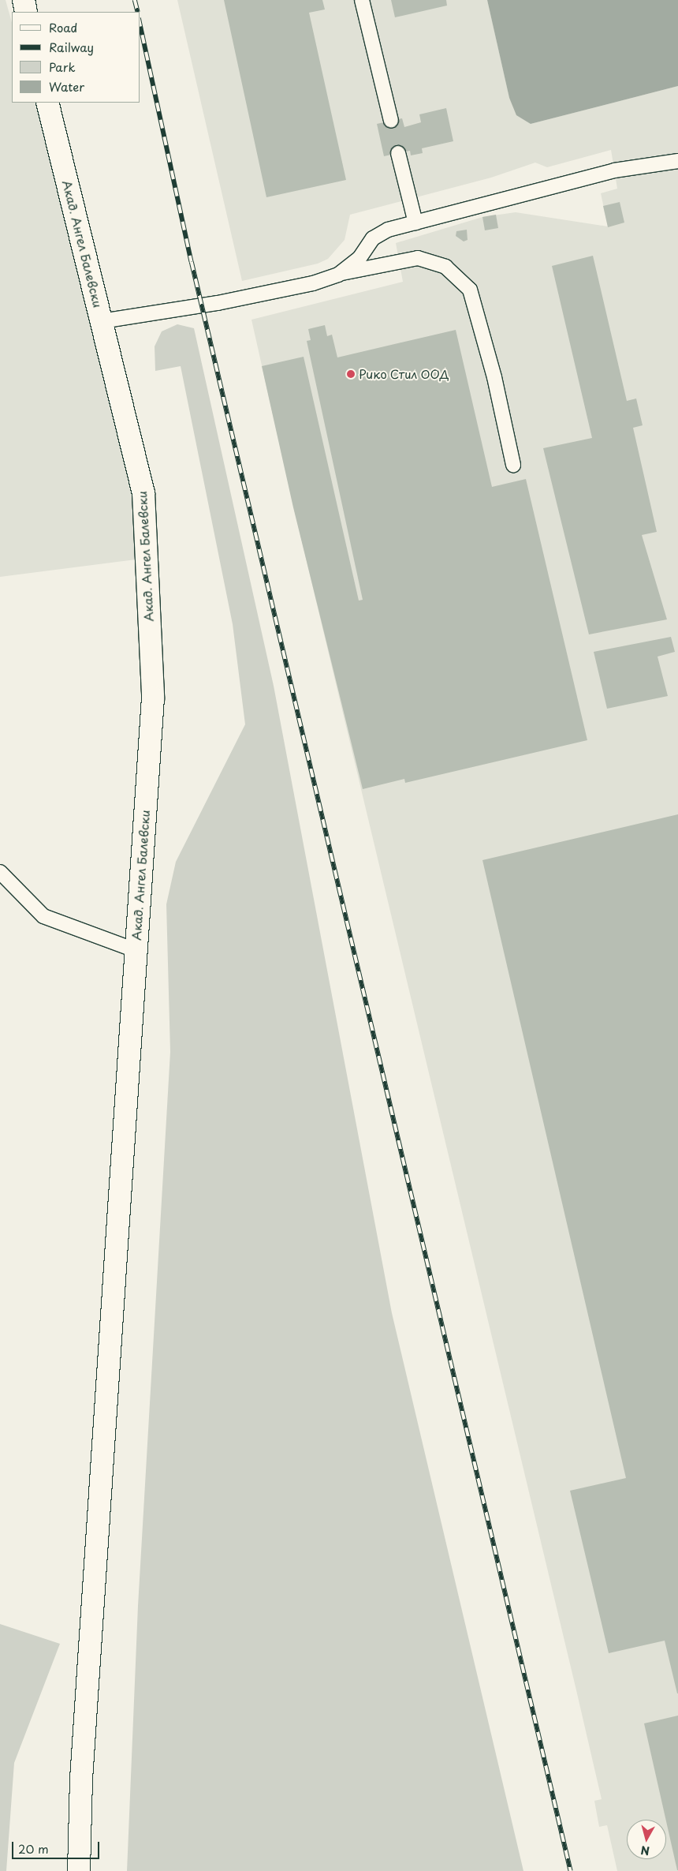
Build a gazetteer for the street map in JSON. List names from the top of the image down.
{
  "streets": {
    "street": ["Акад. Ангел Балевски"]
  },
  "places": ["Рико Стил ООД"],
  "legend": [
    "Road",
    "Railway",
    "Park",
    "Water"
  ],
  "scale_bar": "20 m",
  "north": "bottom"
}
